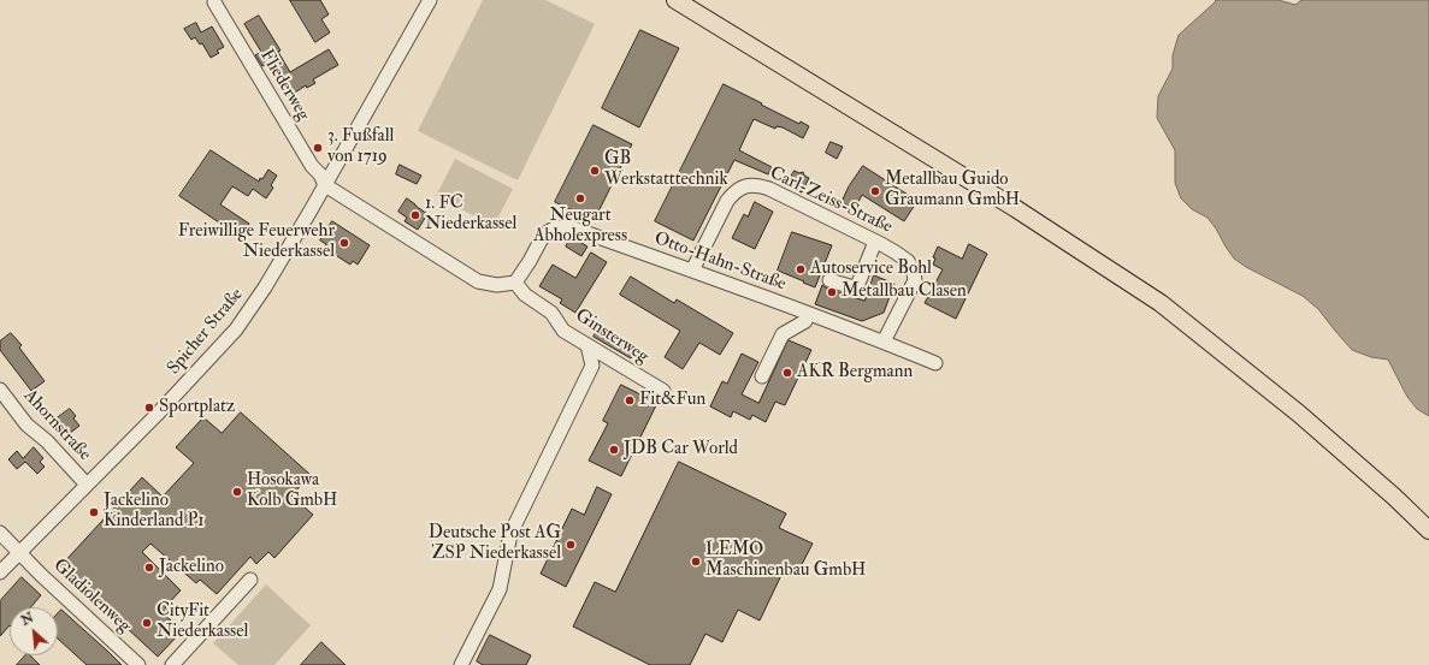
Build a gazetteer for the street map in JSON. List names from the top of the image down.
{
  "streets": {
    "street": [
      "Fliederweg",
      "Carl-Zeiss-Straße",
      "Otto-Hahn-Straße",
      "Spicher Straße",
      "Ginsterweg",
      "Ahornstraße",
      "Gladiolenweg"
    ]
  },
  "crossings": [
    ["Fliederweg", "Spicher Straße"],
    ["Carl-Zeiss-Straße", "Otto-Hahn-Straße"],
    ["Otto-Hahn-Straße", "Ginsterweg"],
    ["Spicher Straße", "Ahornstraße"],
    ["Spicher Straße", "Gladiolenweg"]
  ],
  "places": [
    "3. Fußfall von 1719",
    "GB Werkstatttechnik",
    "Metallbau Guido Graumann GmbH",
    "Neugart Abholexpress",
    "1. FC Niederkassel",
    "Freiwillige Feuerwehr Niederkassel",
    "Autoservice Bohl",
    "Metallbau Clasen",
    "AKR Bergmann",
    "Fit&Fun",
    "Sportplatz",
    "JDB Car World",
    "Hosokawa Kolb GmbH",
    "Jackelino Kinderland P1",
    "Deutsche Post AG ZSP Niederkassel",
    "LEMO Maschinenbau GmbH",
    "Jackelino",
    "CityFit Niederkassel"
  ],
  "north": "top left"
}
